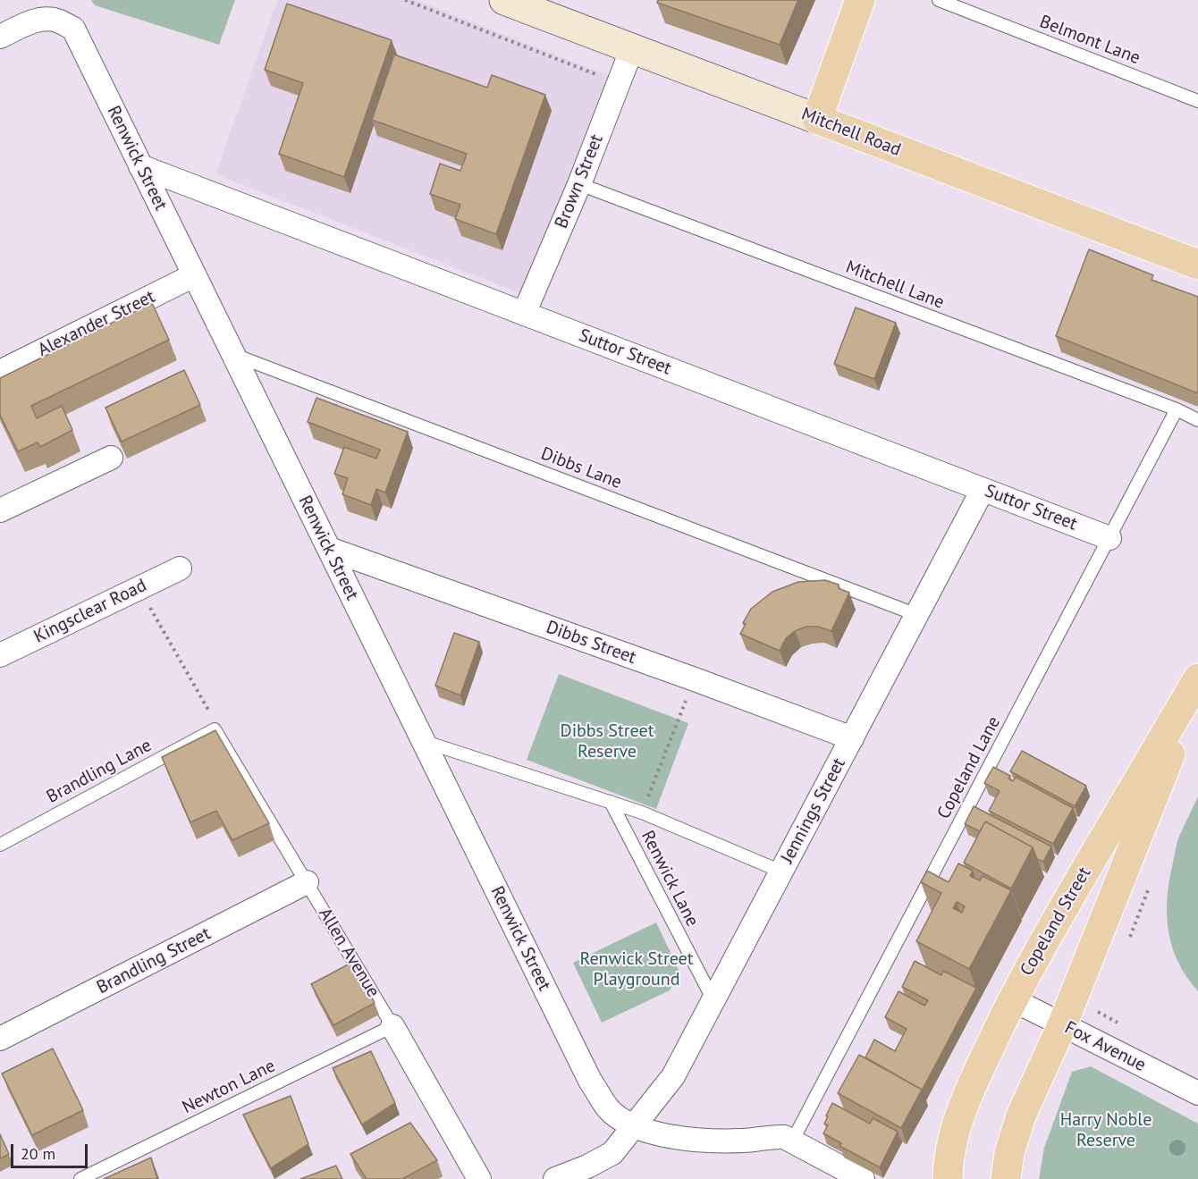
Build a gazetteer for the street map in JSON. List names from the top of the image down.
{
  "streets": {
    "main road": ["Mitchell Road", "Copeland Street"],
    "street": [
      "Renwick Street",
      "Brown Street",
      "Alexander Street",
      "Suttor Street",
      "Kingsclear Road",
      "Dibbs Street",
      "Jennings Street",
      "Allen Avenue",
      "Brandling Street",
      "Fox Avenue"
    ],
    "lane": [
      "Belmont Lane",
      "Mitchell Lane",
      "Dibbs Lane",
      "Copeland Lane",
      "Brandling Lane",
      "Renwick Lane",
      "Newton Lane"
    ]
  },
  "crossings": [
    ["Mitchell Road", "Brown Street"],
    ["Renwick Street", "Alexander Street"],
    ["Renwick Street", "Suttor Street"],
    ["Renwick Street", "Dibbs Lane"],
    ["Renwick Street", "Dibbs Street"],
    ["Renwick Street", "Copeland Lane"],
    ["Renwick Street", "Jennings Street"],
    ["Renwick Street", "Renwick Lane"],
    ["Brown Street", "Mitchell Lane"],
    ["Brown Street", "Suttor Street"],
    ["Mitchell Lane", "Copeland Lane"],
    ["Suttor Street", "Copeland Lane"],
    ["Suttor Street", "Jennings Street"],
    ["Dibbs Lane", "Jennings Street"],
    ["Dibbs Street", "Jennings Street"],
    ["Brandling Lane", "Allen Avenue"],
    ["Jennings Street", "Renwick Lane"],
    ["Copeland Street", "Fox Avenue"],
    ["Allen Avenue", "Brandling Street"],
    ["Allen Avenue", "Newton Lane"]
  ],
  "parks": ["Dibbs Street Reserve", "Renwick Street Playground", "Harry Noble Reserve"],
  "scale_bar": "20 m"
}
